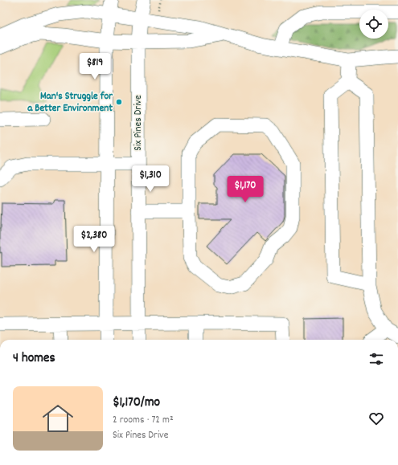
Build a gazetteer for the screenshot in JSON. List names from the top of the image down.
{
  "streets": {
    "street": ["Six Pines Drive"]
  },
  "places": ["Man's Struggle for a Better Environment"],
  "page": {
    "price": [
      "$819",
      "$1,310",
      "$1,170",
      "$2,380"
    ],
    "heading": "4 homes",
    "list": [
      {
        "name": "$1,170/mo",
        "note": "2 rooms · 72 m² · Six Pines Drive"
      }
    ]
  }
}
